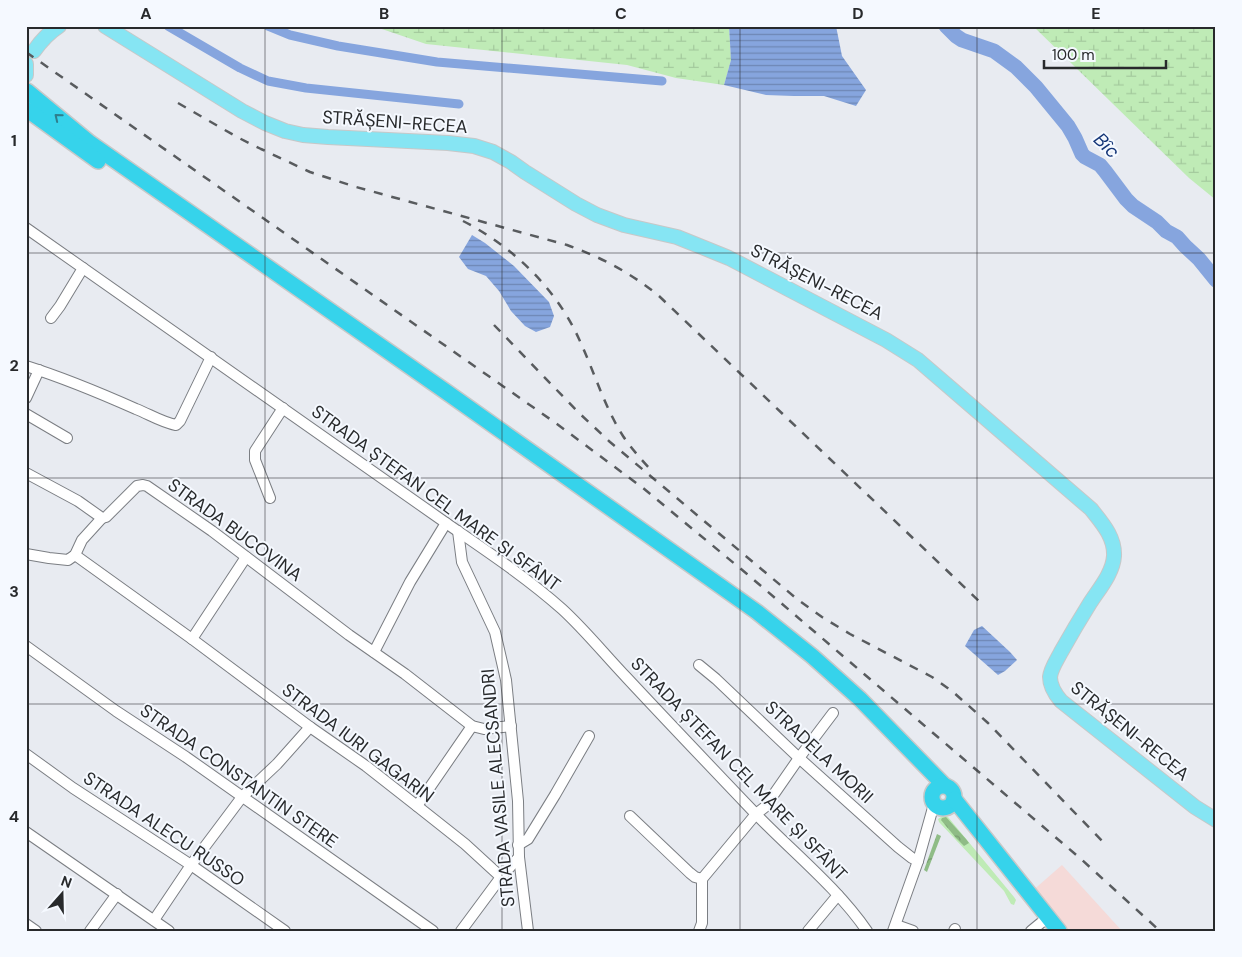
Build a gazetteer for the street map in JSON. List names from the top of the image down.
{
  "streets": {
    "main road": ["STRĂȘENI-RECEA"],
    "street": [
      "STRADA ȘTEFAN CEL MARE ȘI SFÂNT",
      "STRADA BUCOVINA",
      "STRADA IURI GAGARIN",
      "STRADELA MORII",
      "STRADA CONSTANTIN STERE",
      "STRADA VASILE ALECSANDRI",
      "STRADA ALECU RUSSO"
    ]
  },
  "crossings": [
    ["STRADA ȘTEFAN CEL MARE ȘI SFÂNT", "STRADA VASILE ALECSANDRI"]
  ],
  "water": ["Bîc"],
  "scale_bar": "100 m",
  "north": "top",
  "grid": {
    "columns": [
      "A",
      "B",
      "C",
      "D",
      "E"
    ],
    "rows": [
      "1",
      "2",
      "3",
      "4"
    ]
  }
}
